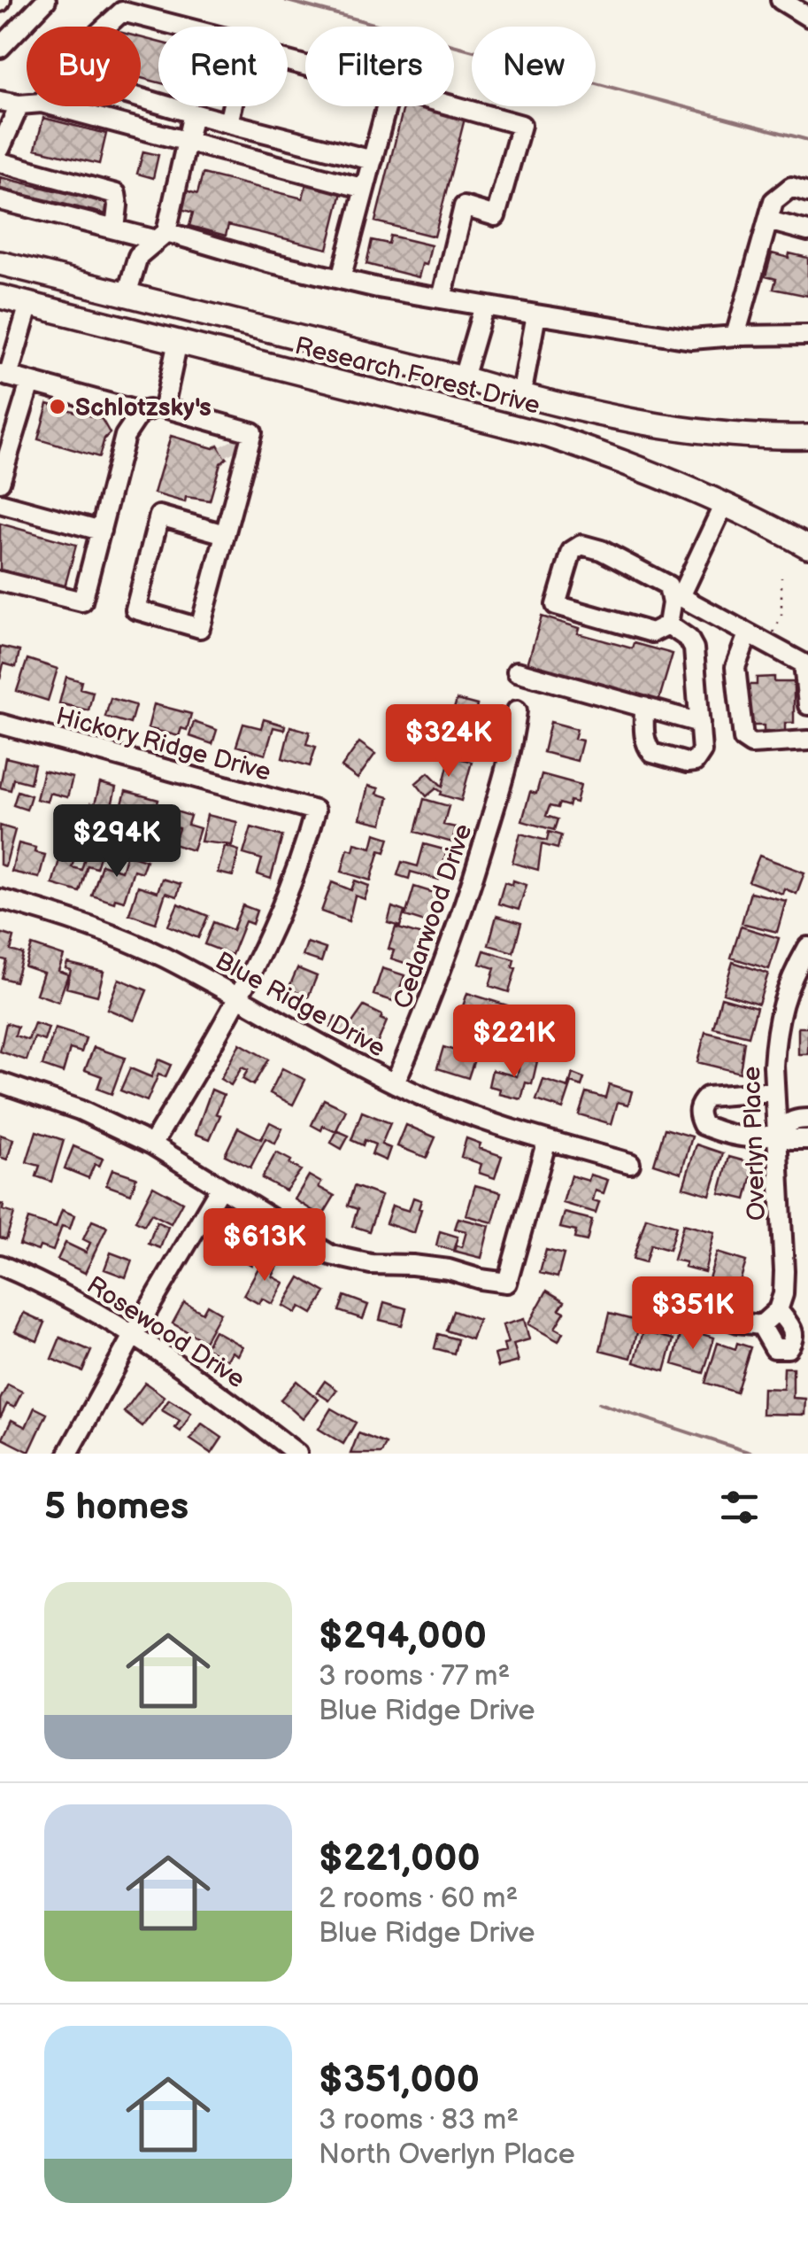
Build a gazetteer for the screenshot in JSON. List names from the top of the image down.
{
  "streets": {
    "main road": ["Research Forest Drive"],
    "street": [
      "Hickory Ridge Drive",
      "Cedarwood Drive",
      "Blue Ridge Drive",
      "Overlyn Place",
      "Rosewood Drive"
    ]
  },
  "crossings": [
    ["Hickory Ridge Drive", "Blue Ridge Drive"],
    ["Cedarwood Drive", "Blue Ridge Drive"]
  ],
  "places": ["Schlotzsky's"],
  "page": {
    "chip": [
      "Buy",
      "Rent",
      "Filters",
      "New"
    ],
    "price": [
      "$324K",
      "$294K",
      "$221K",
      "$613K",
      "$351K"
    ],
    "heading": "5 homes",
    "list": [
      {
        "name": "$294,000",
        "note": "3 rooms · 77 m² · Blue Ridge Drive"
      },
      {
        "name": "$221,000",
        "note": "2 rooms · 60 m² · Blue Ridge Drive"
      },
      {
        "name": "$351,000",
        "note": "3 rooms · 83 m² · North Overlyn Place"
      }
    ]
  }
}
